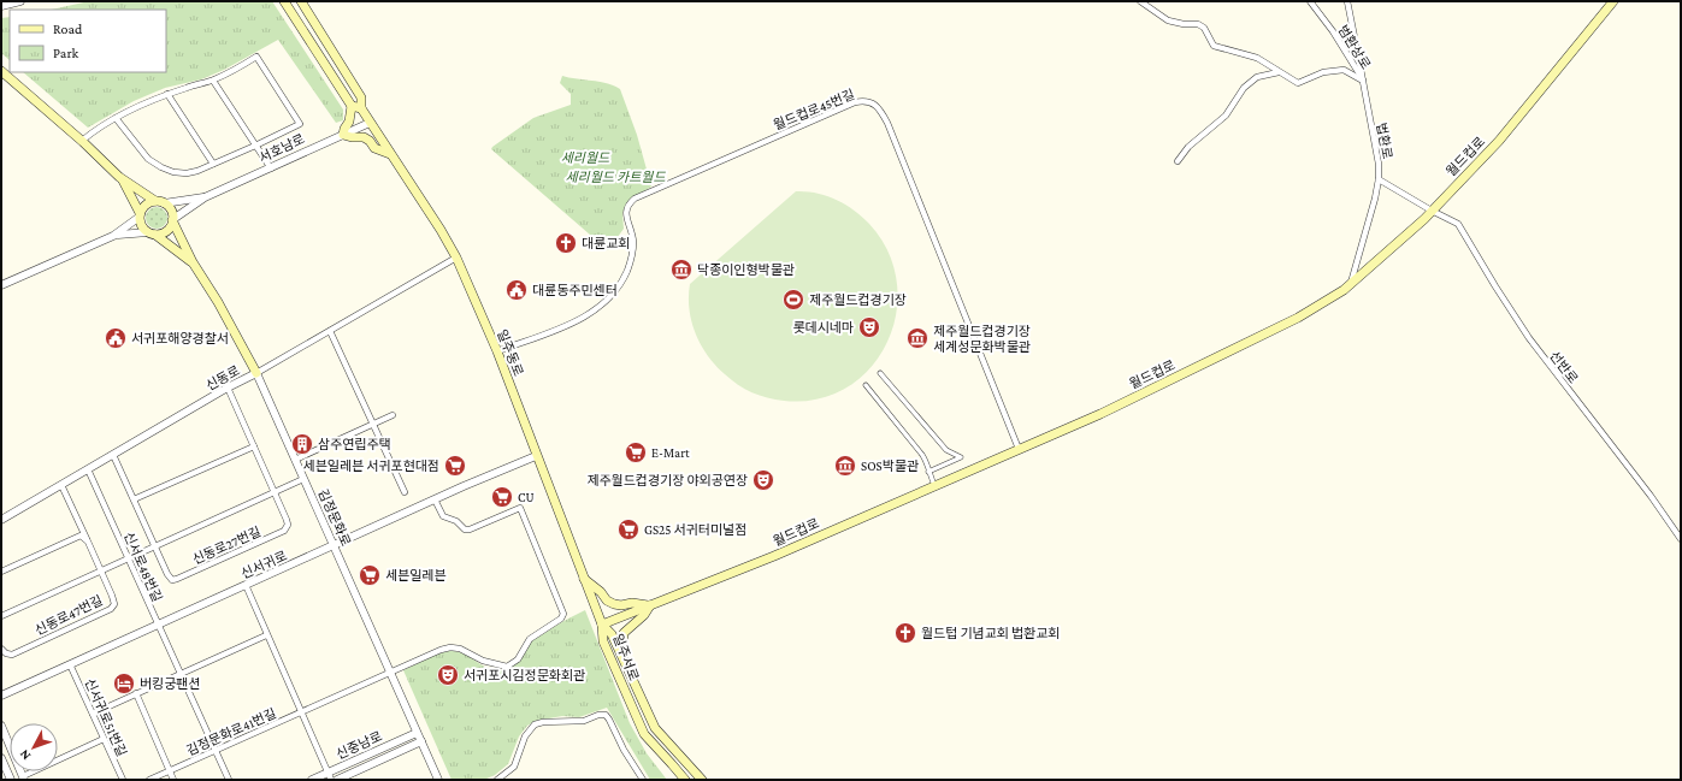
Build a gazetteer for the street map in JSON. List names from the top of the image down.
{
  "streets": {
    "main road": ["월드컵로", "일주동로", "일주서로"],
    "street": [
      "범환상로",
      "월드컵로45번길",
      "법환로",
      "서호남로",
      "선반로",
      "신동로",
      "김정문화로",
      "신동로27번길",
      "신서귀로",
      "신서로48번길",
      "신동로47번길",
      "신서귀로51번길",
      "김정문화로41번길",
      "신중남로"
    ]
  },
  "crossings": [
    ["범환상로", "법환로"],
    ["월드컵로45번길", "월드컵로"],
    ["월드컵로45번길", "일주동로"],
    ["법환로", "월드컵로"],
    ["법환로", "선반로"],
    ["서호남로", "일주동로"],
    ["월드컵로", "일주동로"],
    ["월드컵로", "선반로"],
    ["월드컵로", "일주서로"],
    ["일주동로", "신동로"],
    ["일주동로", "신서귀로"],
    ["일주동로", "일주서로"],
    ["신동로", "김정문화로"],
    ["신동로", "신동로27번길"],
    ["신동로", "신서로48번길"],
    ["신동로", "신동로47번길"],
    ["김정문화로", "신서귀로"],
    ["김정문화로", "김정문화로41번길"],
    ["김정문화로", "신중남로"],
    ["신서귀로", "신서로48번길"],
    ["신서귀로", "신서귀로51번길"],
    ["신서로48번길", "신동로47번길"],
    ["신서로48번길", "김정문화로41번길"]
  ],
  "parks": ["세리월드", "세리월드 카트월드"],
  "places": {
    "church": ["대륜교회", "월드텁 기념교회 법환교회"],
    "museum": ["닥종이인형박물관", "제주월드컵경기장 세계성문화박물관", "SOS박물관"],
    "public building": ["대륜동주민센터", "서귀포해양경찰서"],
    "sports": ["제주월드컵경기장"],
    "theatre": ["롯데시네마", "제주월드컵경기장 야외공연장", "서귀포시김정문화회관"],
    "building": ["삼주연립주택"],
    "supermarket": [
      "E-Mart",
      "세븐일레븐 서귀포현대점",
      "CU",
      "GS25 서귀터미널점",
      "세븐일레븐"
    ],
    "hotel": ["버킹궁팬션"]
  },
  "legend": ["Road", "Park"],
  "north": "bottom left"
}
